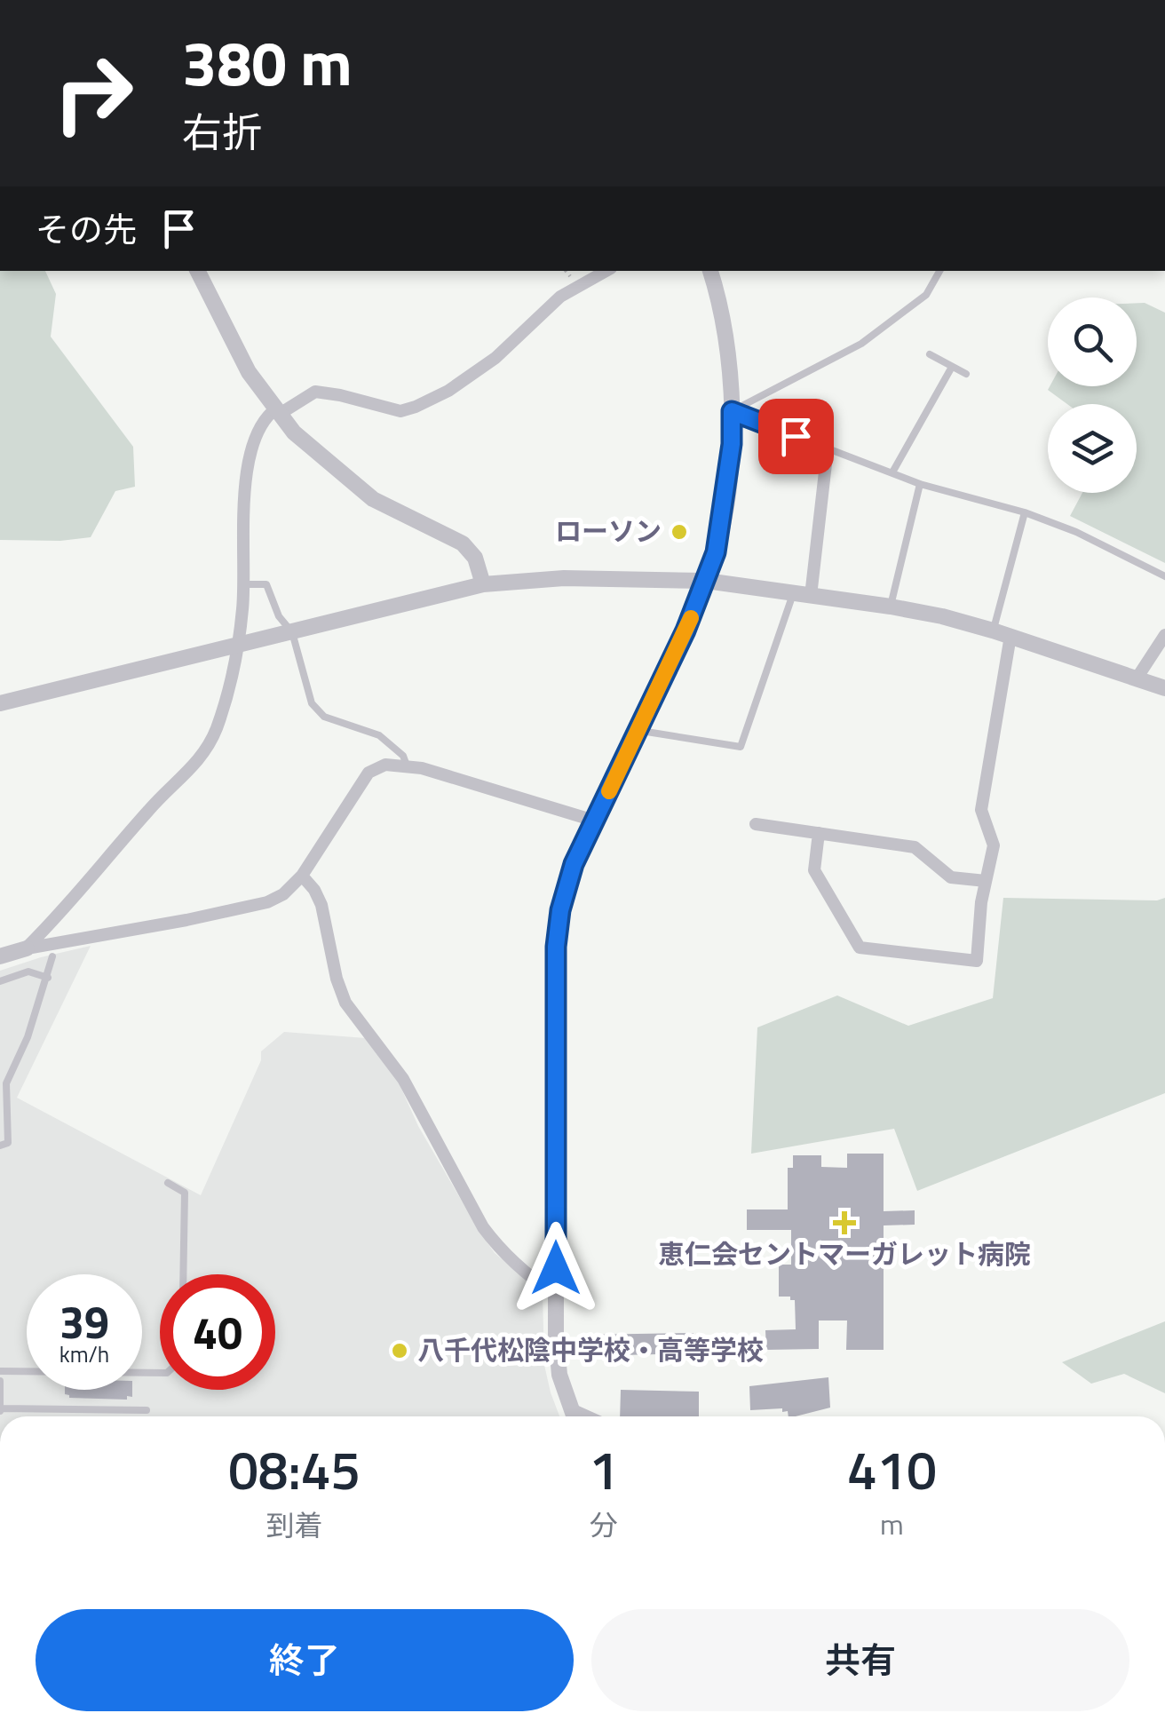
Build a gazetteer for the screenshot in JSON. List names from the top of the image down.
{
  "places": {
    "other": ["ローソン", "八千代松陰中学校・高等学校"],
    "health": ["恵仁会セントマーガレット病院"]
  },
  "page": {
    "turn": ["380 m", "右折"],
    "then": "その先",
    "speed": "39 km/h",
    "limit": "40",
    "eta": [
      "08:45",
      "到着",
      "1",
      "分",
      "410",
      "m"
    ],
    "buttons": ["終了", "共有"]
  }
}
